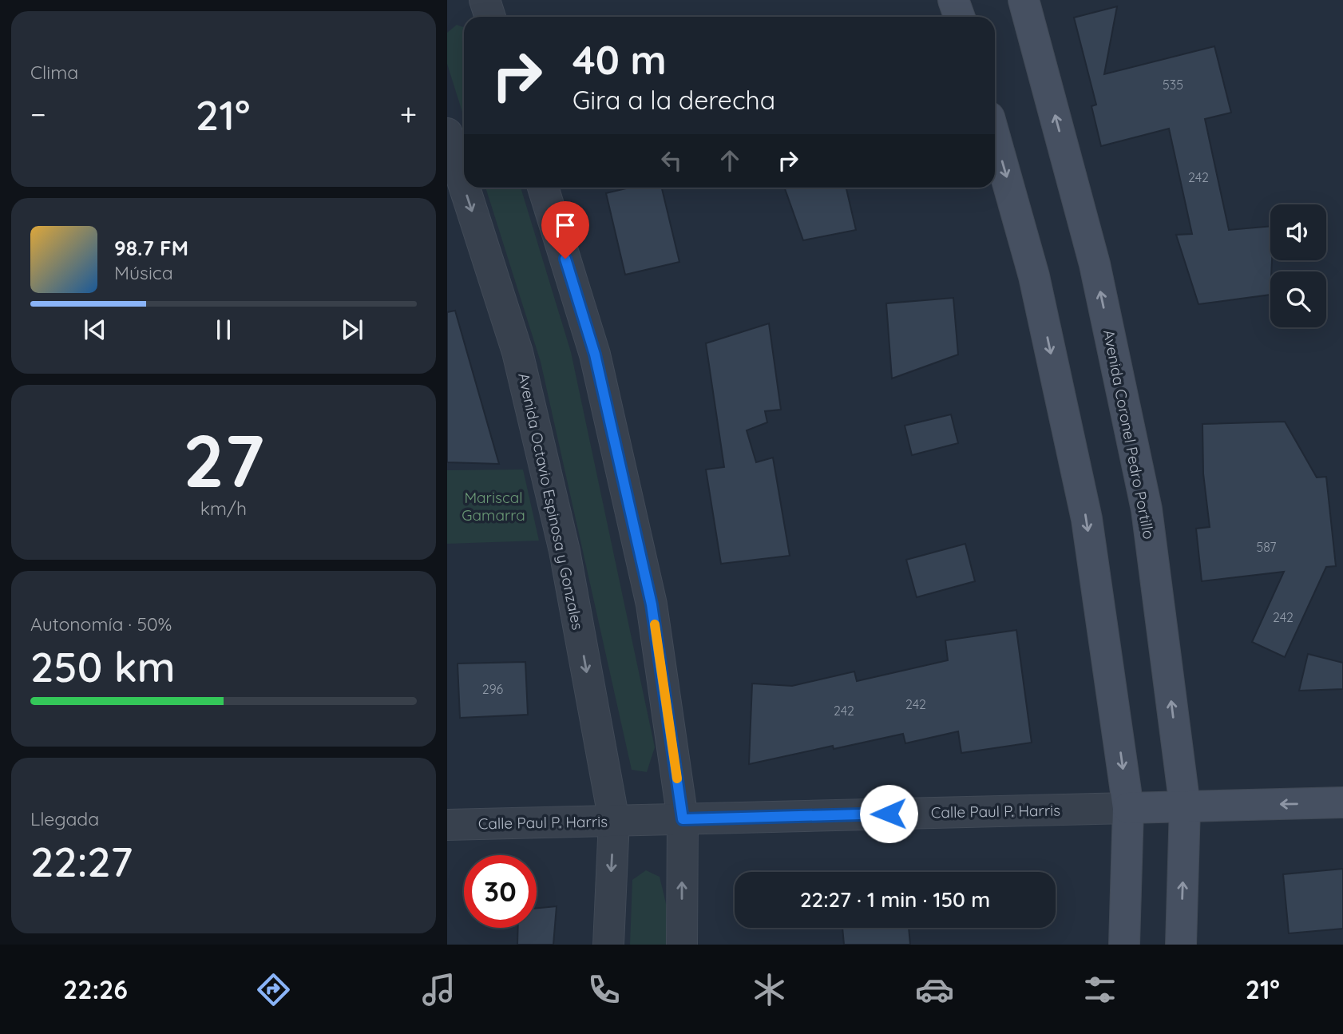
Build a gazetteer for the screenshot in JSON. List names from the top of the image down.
{
  "streets": {
    "main road": ["Avenida Coronel Pedro Portillo", "Calle Paul P. Harris"],
    "street": ["Avenida Octavio Espinosa y Gonzales"]
  },
  "crossings": [
    ["Avenida Coronel Pedro Portillo", "Calle Paul P. Harris"],
    ["Avenida Octavio Espinosa y Gonzales", "Calle Paul P. Harris"]
  ],
  "parks": ["Mariscal Gamarra"],
  "house_numbers": [
    "535",
    "242",
    "587",
    "242",
    "296",
    "242",
    "242"
  ],
  "page": {
    "tile": [
      "Clima",
      ["27", "km/h"],
      ["Autonomía · 50%", "250 km"],
      ["Llegada", "22:27"]
    ],
    "turn": ["40 m", "Gira a la derecha"],
    "heat": ["−", "21°", "+"],
    "song": ["98.7 FM", "Música"],
    "limit": "30",
    "trip": "22:27 · 1 min · 150 m",
    "tabs": ["22:26", "21°"]
  }
}
